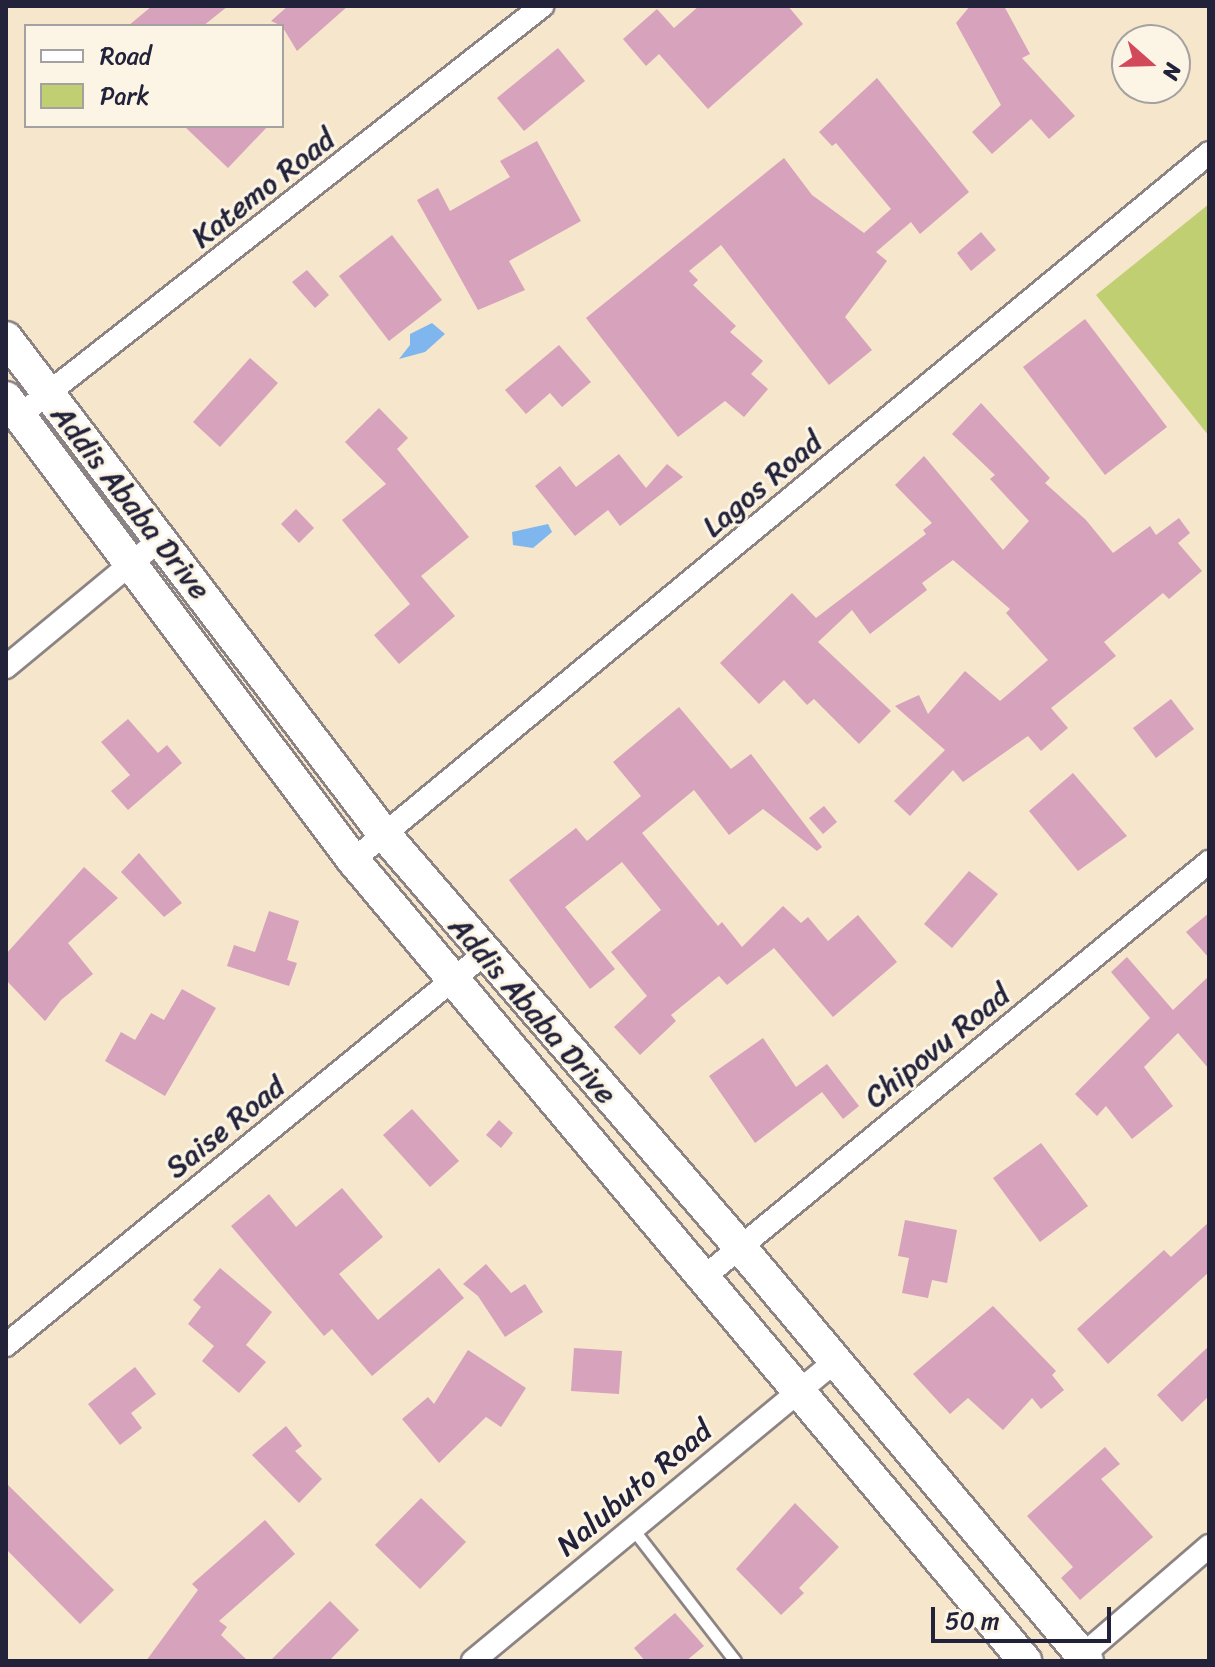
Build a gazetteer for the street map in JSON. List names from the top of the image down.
{
  "streets": {
    "main road": ["Addis Ababa Drive"],
    "street": [
      "Katemo Road",
      "Lagos Road",
      "Chipovu Road",
      "Saise Road",
      "Nalubuto Road"
    ]
  },
  "crossings": [
    ["Katemo Road", "Addis Ababa Drive"],
    ["Lagos Road", "Addis Ababa Drive"],
    ["Addis Ababa Drive", "Chipovu Road"],
    ["Addis Ababa Drive", "Saise Road"],
    ["Addis Ababa Drive", "Nalubuto Road"]
  ],
  "legend": ["Road", "Park"],
  "scale_bar": "50 m",
  "north": "right"
}
